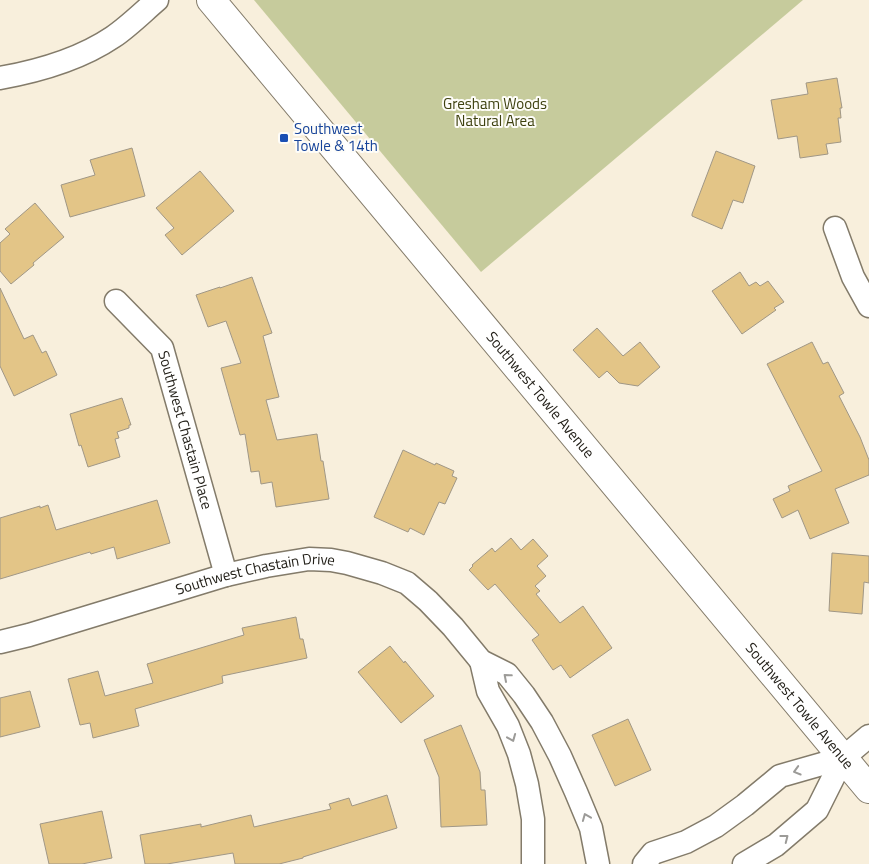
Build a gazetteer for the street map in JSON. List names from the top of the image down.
{
  "streets": {
    "main road": ["Southwest Towle Avenue"],
    "street": ["Southwest Chastain Place", "Southwest Chastain Drive"]
  },
  "crossings": [
    ["Southwest Chastain Place", "Southwest Chastain Drive"]
  ],
  "parks": ["Gresham Woods Natural Area"],
  "places": {
    "transit": ["Southwest Towle & 14th"]
  }
}
